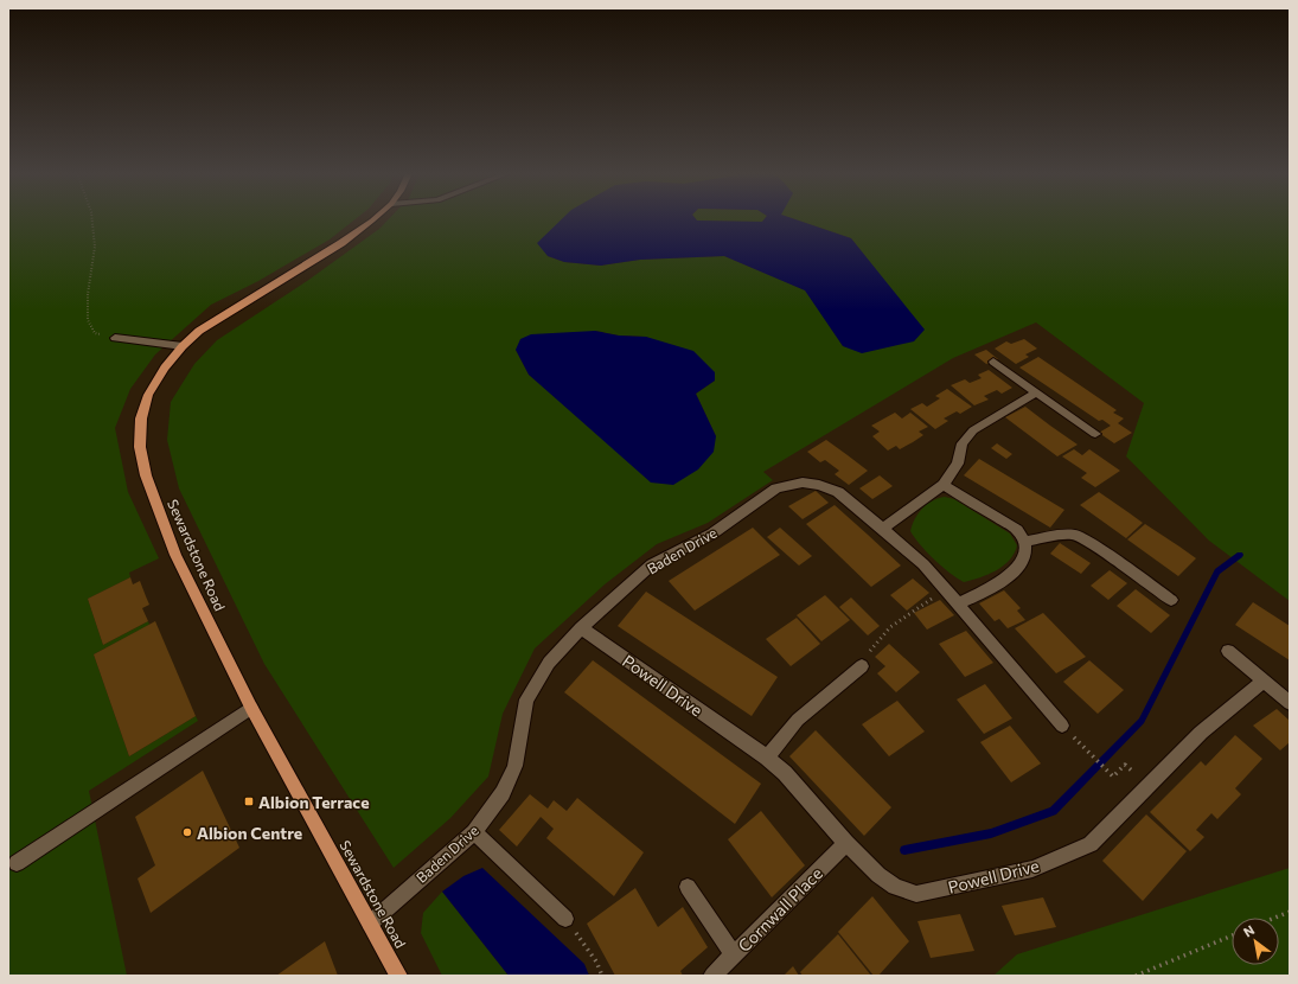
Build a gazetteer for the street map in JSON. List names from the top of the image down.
{
  "streets": {
    "main road": ["Sewardstone Road"],
    "street": ["Baden Drive", "Powell Drive", "Cornwall Place"]
  },
  "crossings": [
    ["Baden Drive", "Sewardstone Road"],
    ["Baden Drive", "Powell Drive"],
    ["Powell Drive", "Cornwall Place"]
  ],
  "places": {
    "transit": ["Albion Terrace"],
    "other": ["Albion Centre"]
  },
  "north": "top left"
}
